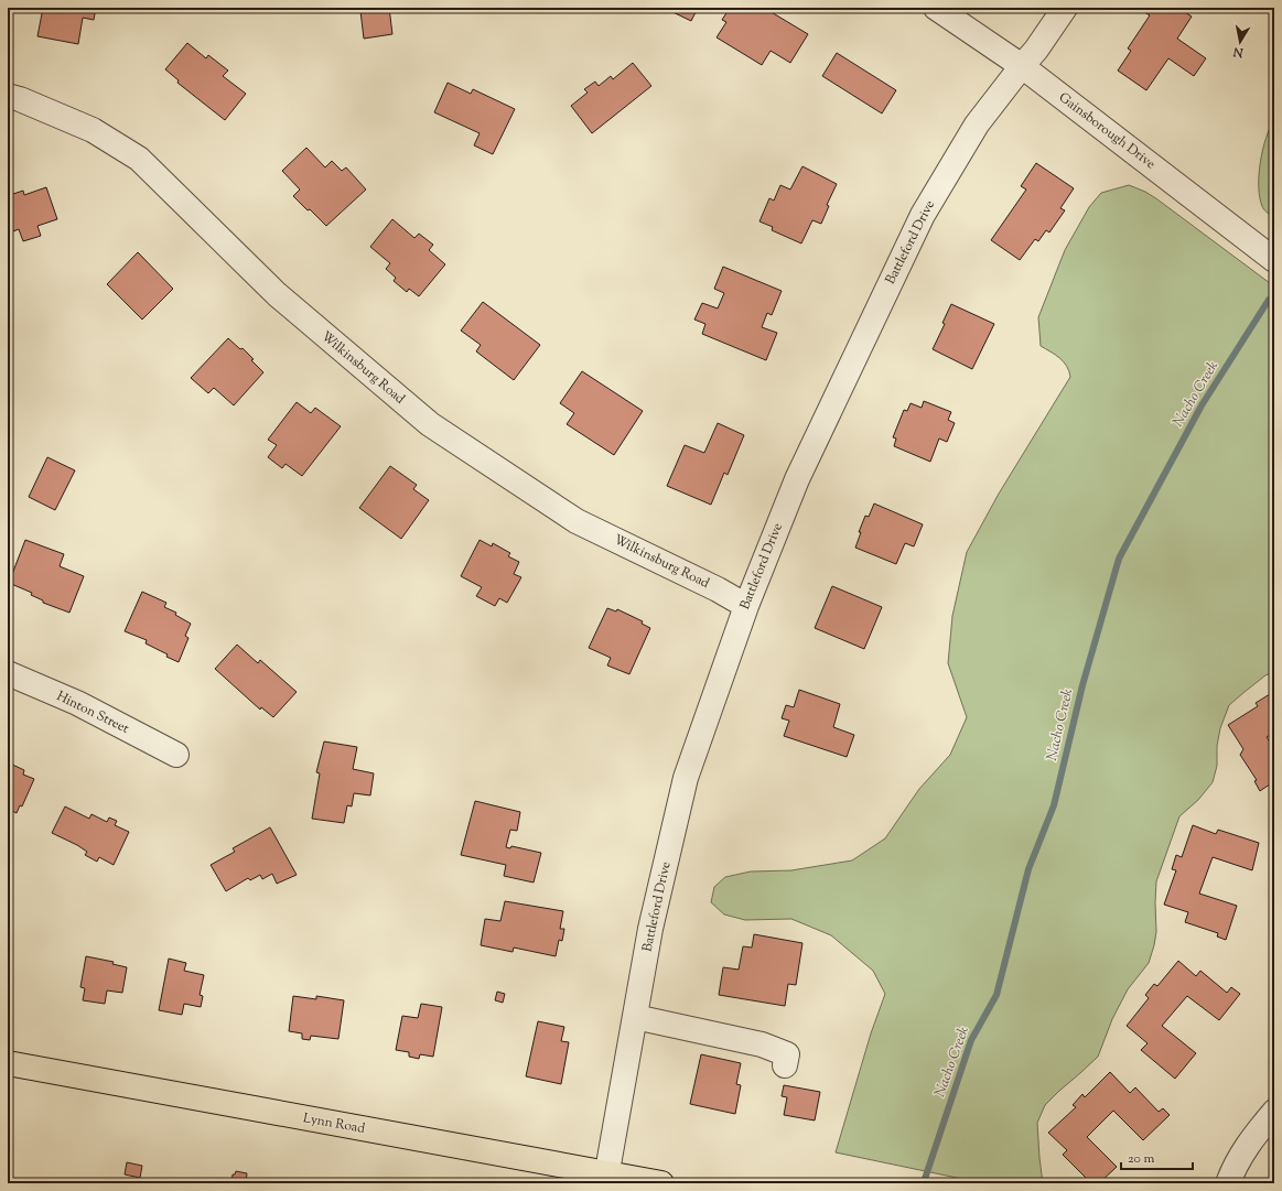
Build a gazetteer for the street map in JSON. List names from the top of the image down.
{
  "streets": {
    "main road": ["Lynn Road"],
    "street": [
      "Gainsborough Drive",
      "Battleford Drive",
      "Wilkinsburg Road",
      "Hinton Street"
    ]
  },
  "crossings": [
    ["Gainsborough Drive", "Battleford Drive"],
    ["Battleford Drive", "Wilkinsburg Road"],
    ["Battleford Drive", "Lynn Road"]
  ],
  "water": ["Nacho Creek"],
  "scale_bar": "20 m",
  "north": "bottom"
}
